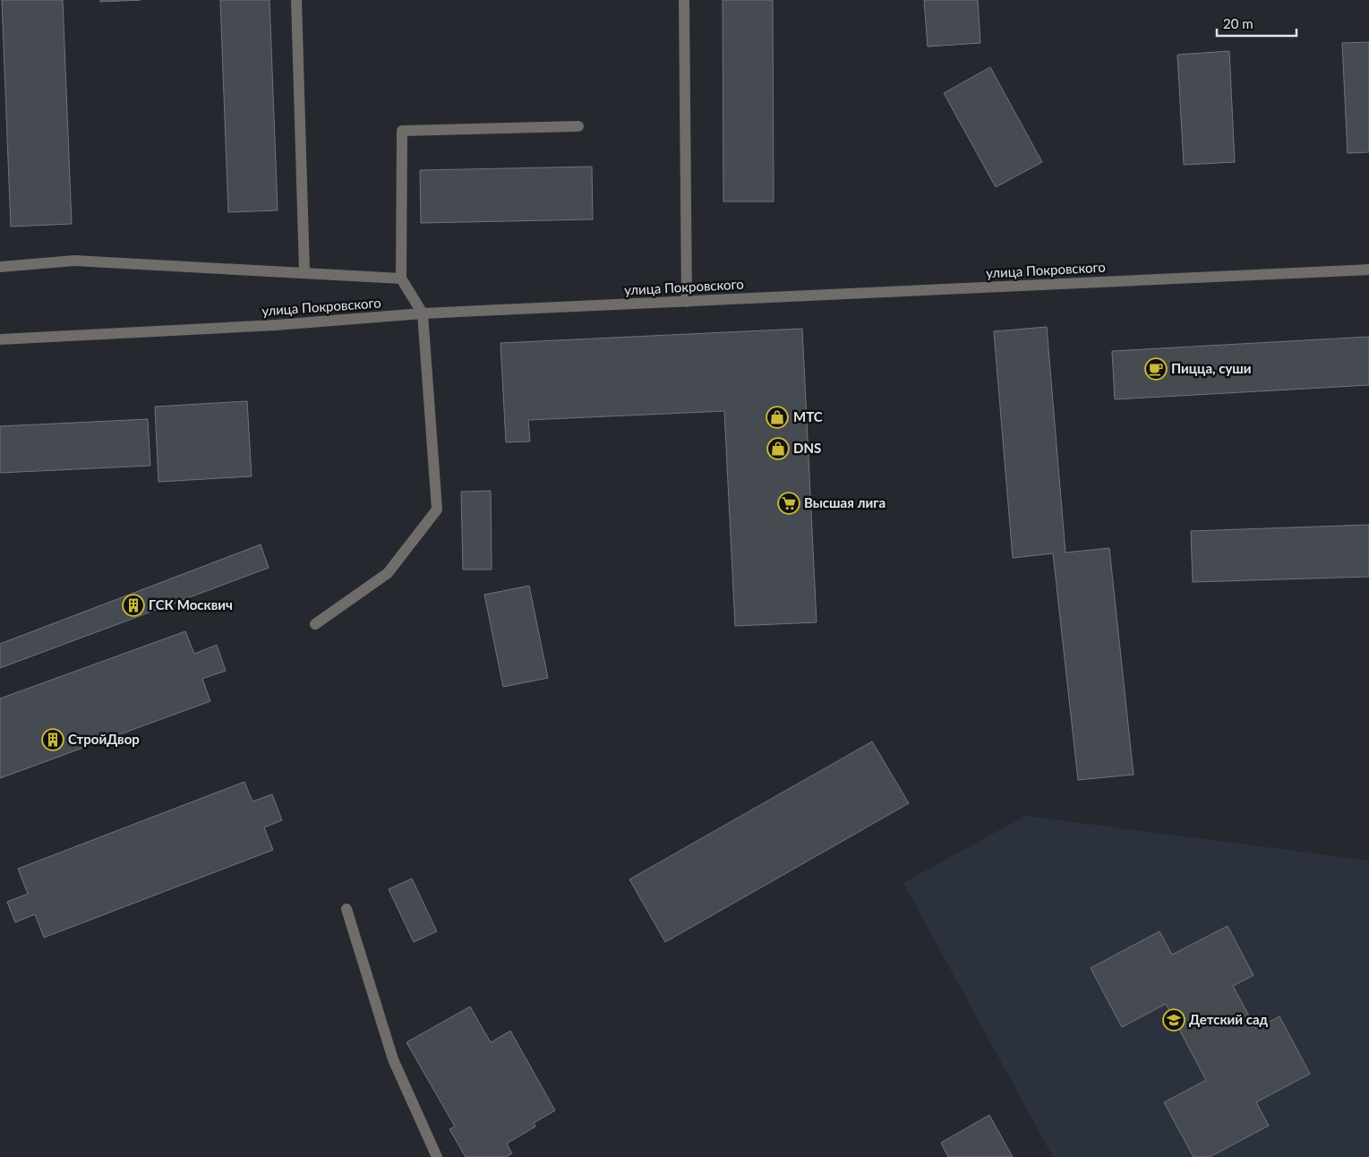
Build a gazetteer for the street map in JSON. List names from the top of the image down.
{
  "streets": {
    "street": ["улица Покровского"]
  },
  "places": {
    "cafe": ["Пицца, суши"],
    "shop": ["МТС", "DNS"],
    "supermarket": ["Высшая лига"],
    "building": ["ГСК Москвич", "СтройДвор"],
    "school or university": ["Детский сад"]
  },
  "scale_bar": "20 m"
}
